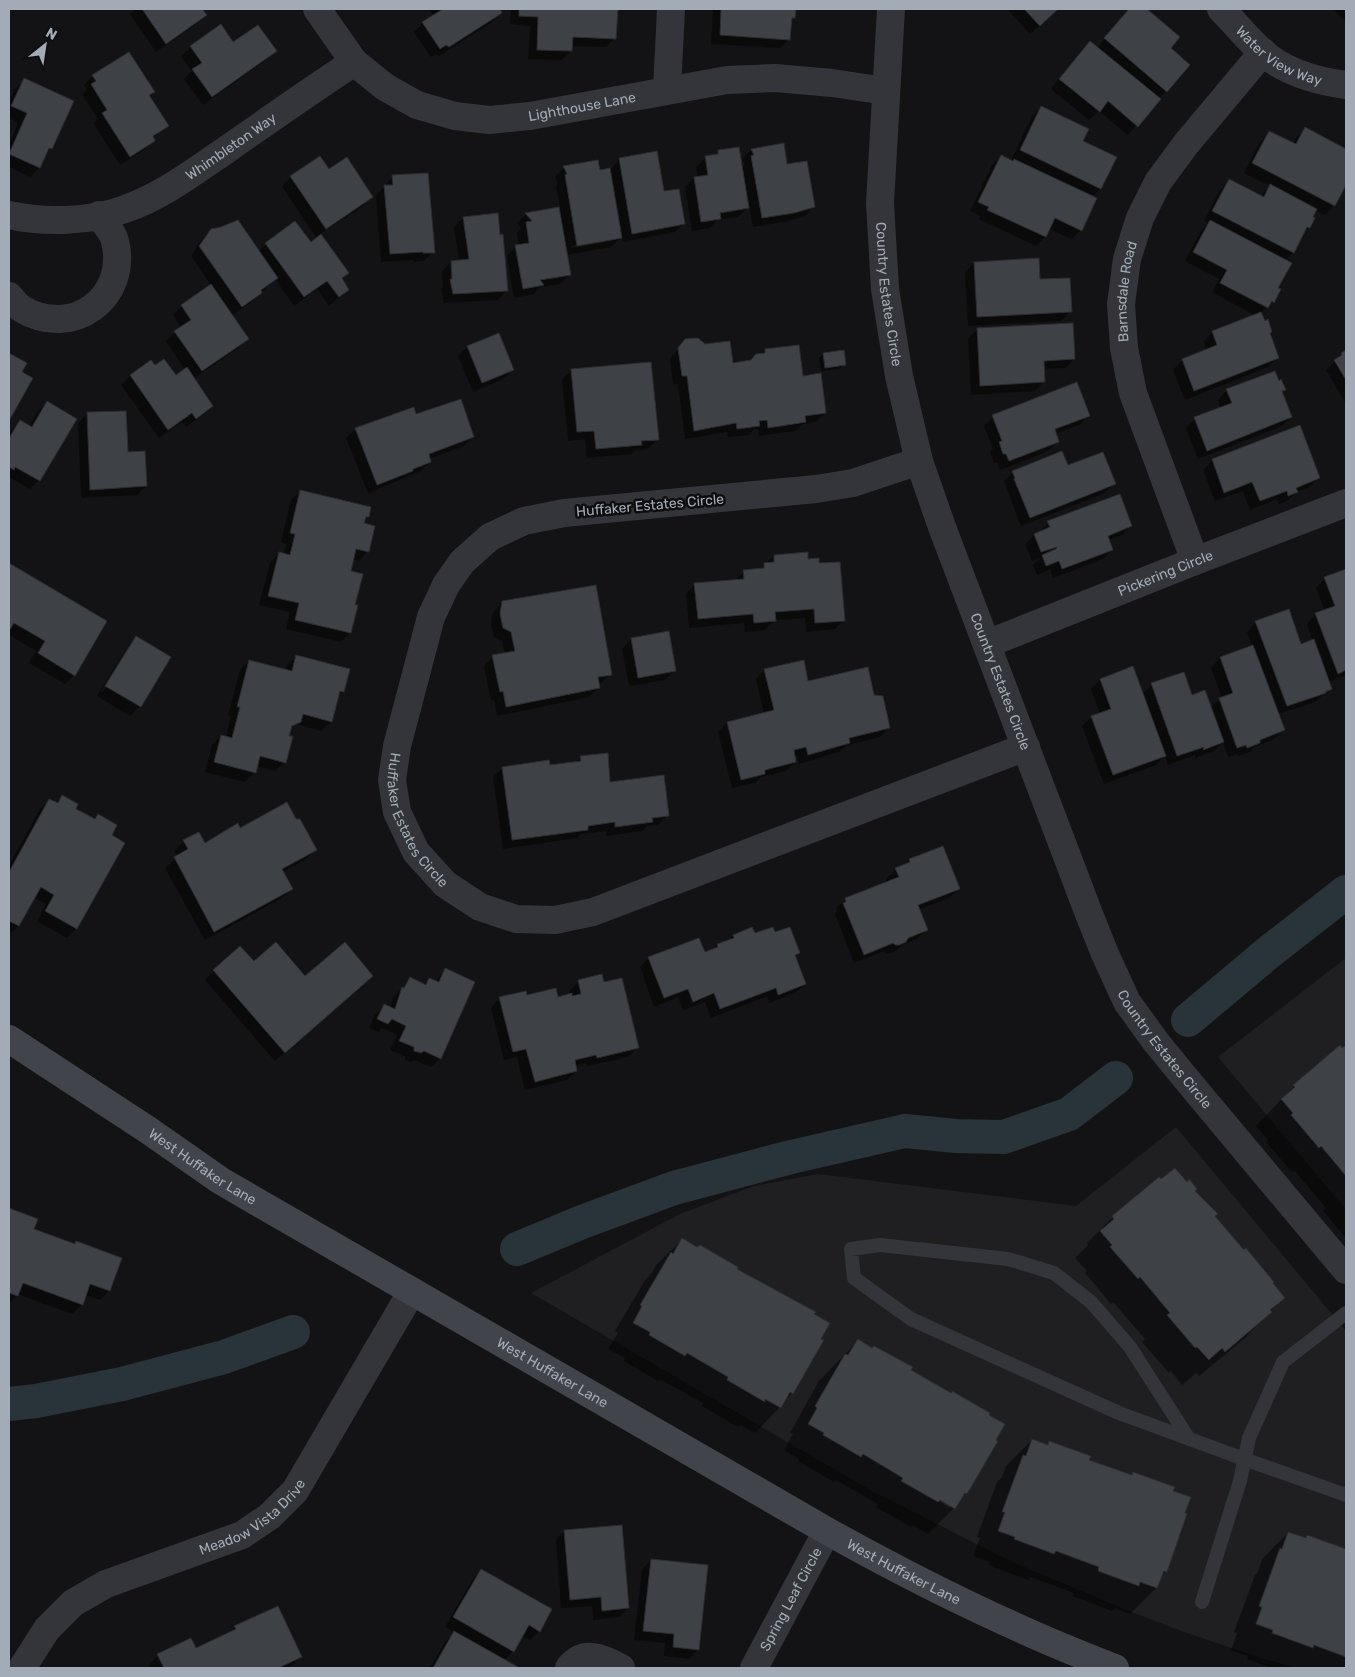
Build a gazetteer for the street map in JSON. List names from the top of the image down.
{
  "streets": {
    "street": [
      "Water View Way",
      "Lighthouse Lane",
      "Whimbleton Way",
      "Barnsdale Road",
      "Country Estates Circle",
      "Huffaker Estates Circle",
      "Pickering Circle",
      "West Huffaker Lane",
      "Meadow Vista Drive",
      "Spring Leaf Circle"
    ]
  },
  "crossings": [
    ["Water View Way", "Barnsdale Road"],
    ["Lighthouse Lane", "Whimbleton Way"],
    ["Lighthouse Lane", "Country Estates Circle"],
    ["Barnsdale Road", "Pickering Circle"],
    ["Country Estates Circle", "Huffaker Estates Circle"],
    ["Country Estates Circle", "Pickering Circle"],
    ["West Huffaker Lane", "Meadow Vista Drive"],
    ["West Huffaker Lane", "Spring Leaf Circle"]
  ],
  "north": "top right"
}
